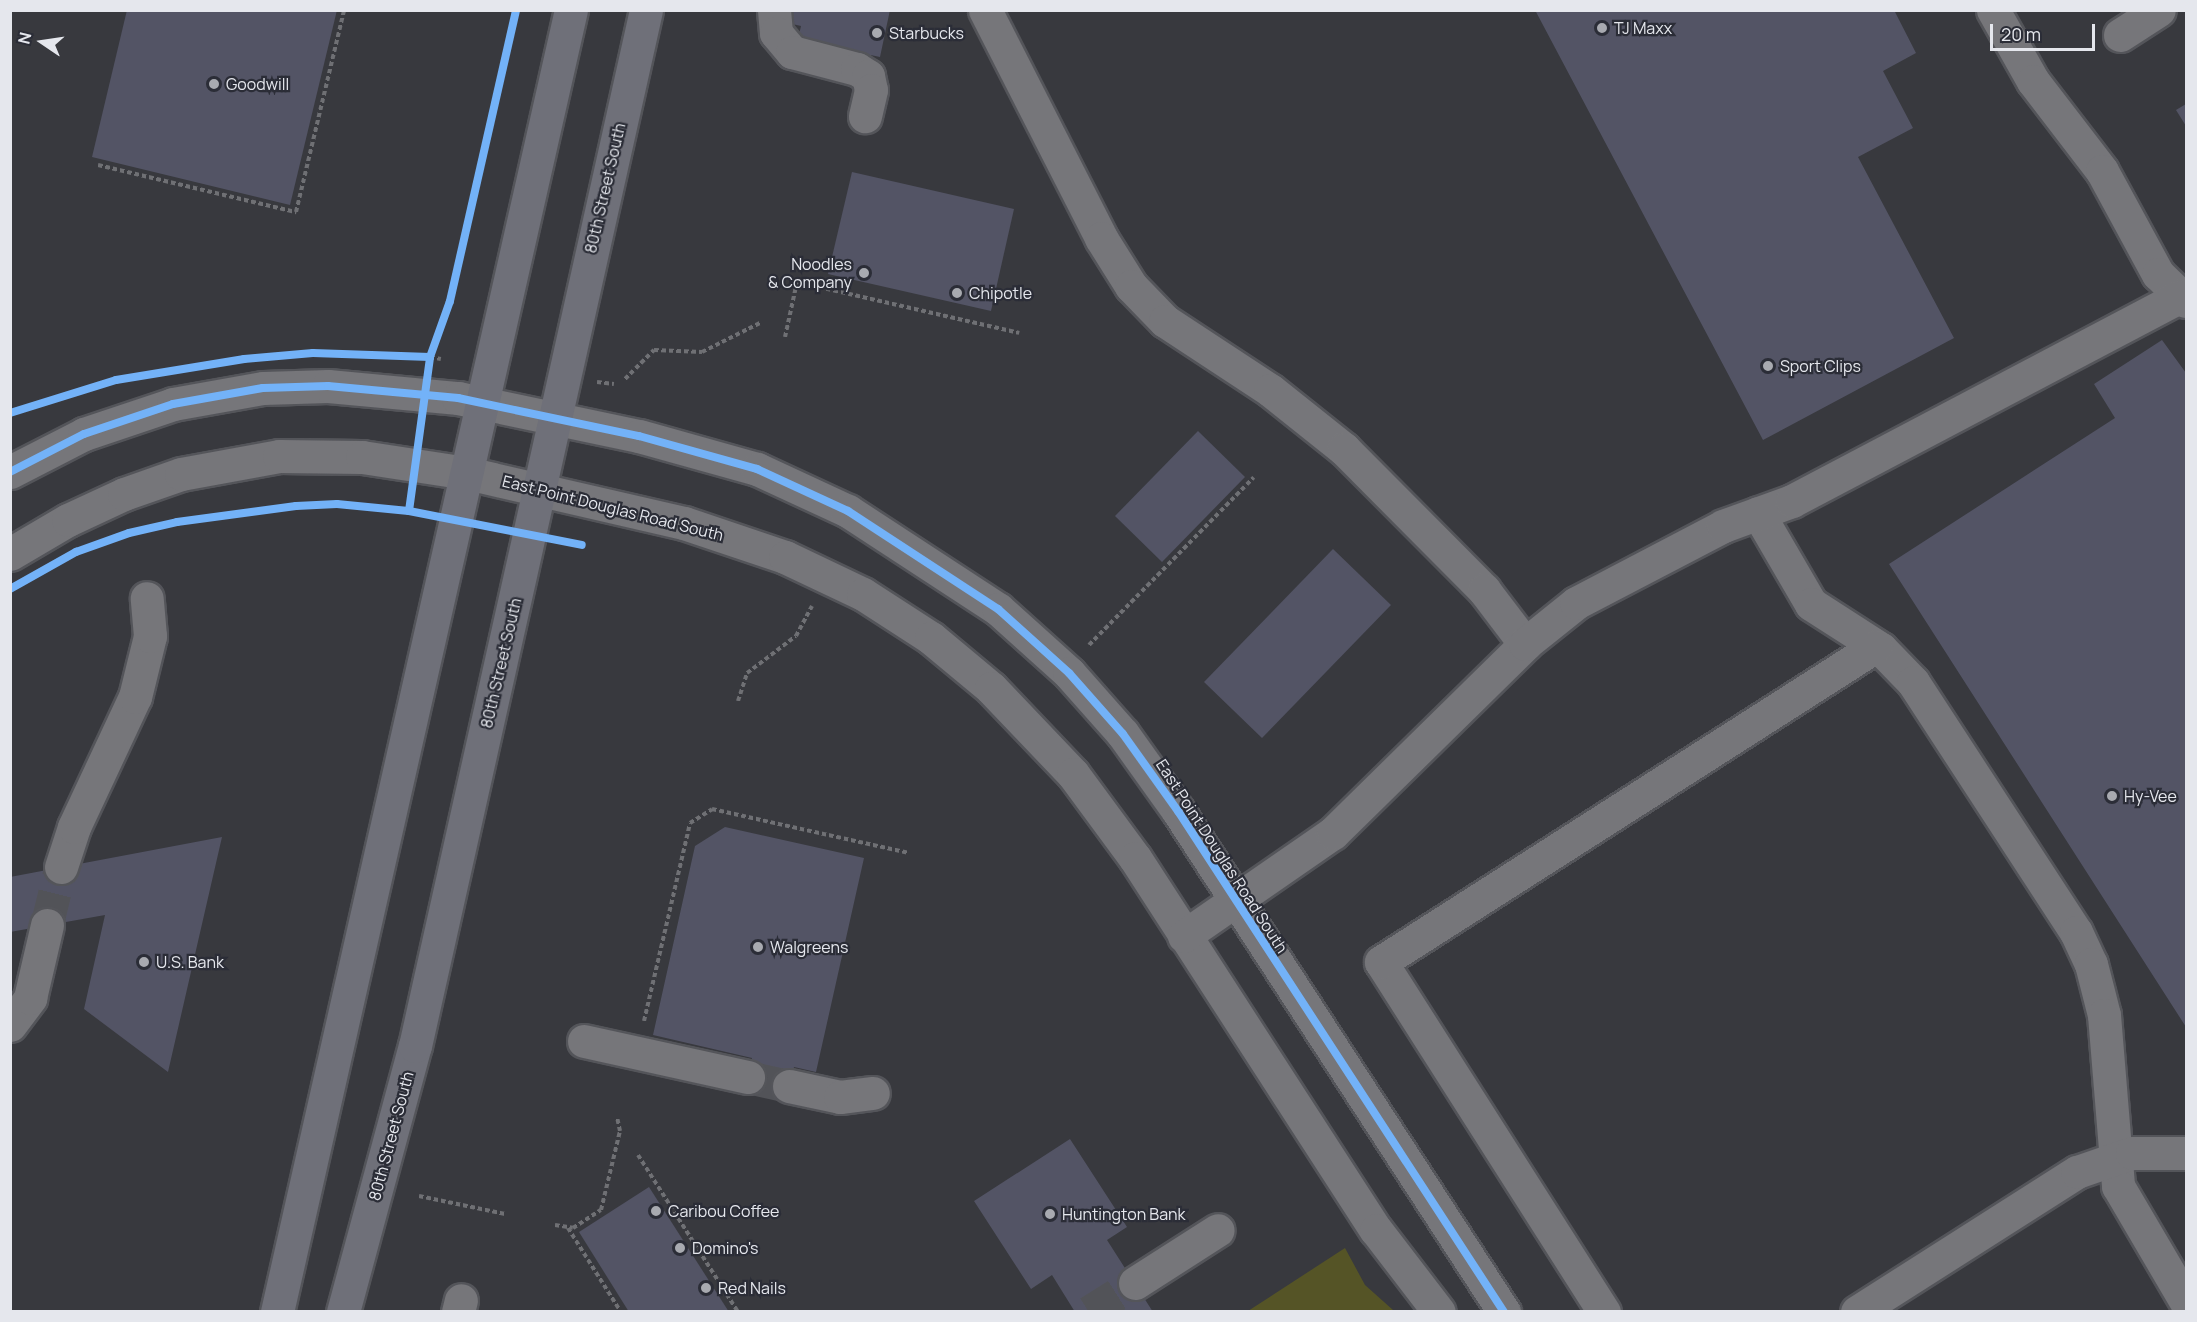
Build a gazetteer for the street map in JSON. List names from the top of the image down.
{
  "streets": {
    "main road": ["80th Street South"],
    "street": ["East Point Douglas Road South"]
  },
  "crossings": [
    ["80th Street South", "East Point Douglas Road South"]
  ],
  "places": [
    "TJ Maxx",
    "Starbucks",
    "Goodwill",
    "Noodles & Company",
    "Chipotle",
    "Sport Clips",
    "Hy-Vee",
    "Walgreens",
    "U.S. Bank",
    "Caribou Coffee",
    "Huntington Bank",
    "Domino's",
    "Red Nails"
  ],
  "scale_bar": "20 m",
  "north": "left"
}
